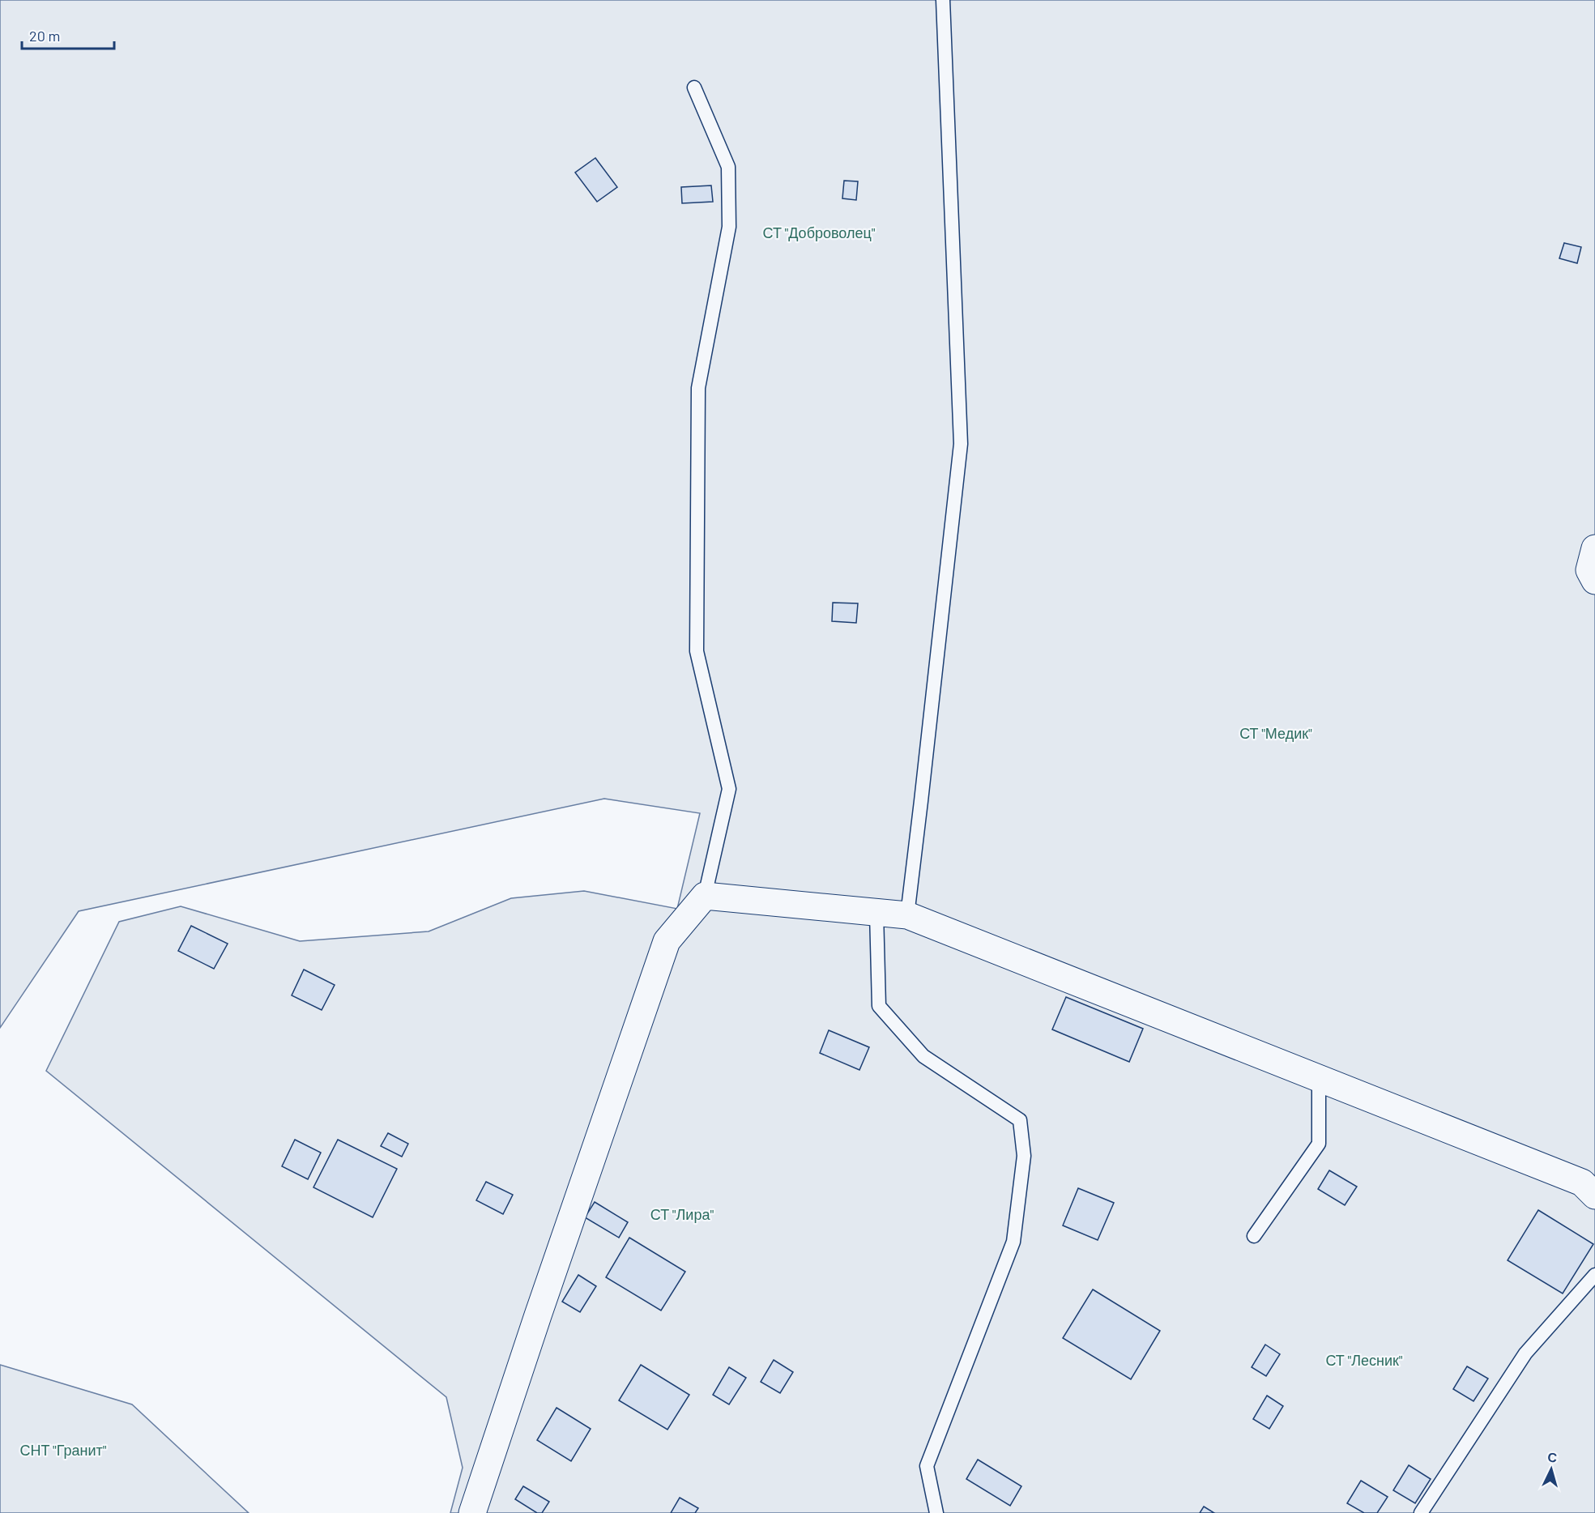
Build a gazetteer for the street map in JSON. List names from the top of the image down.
{
  "parks": [
    "СТ \"Доброволец\"",
    "СТ \"Медик\"",
    "СТ \"Лира\"",
    "СТ \"Лесник\"",
    "СНТ \"Гранит\""
  ],
  "scale_bar": "20 m",
  "north": "top"
}
